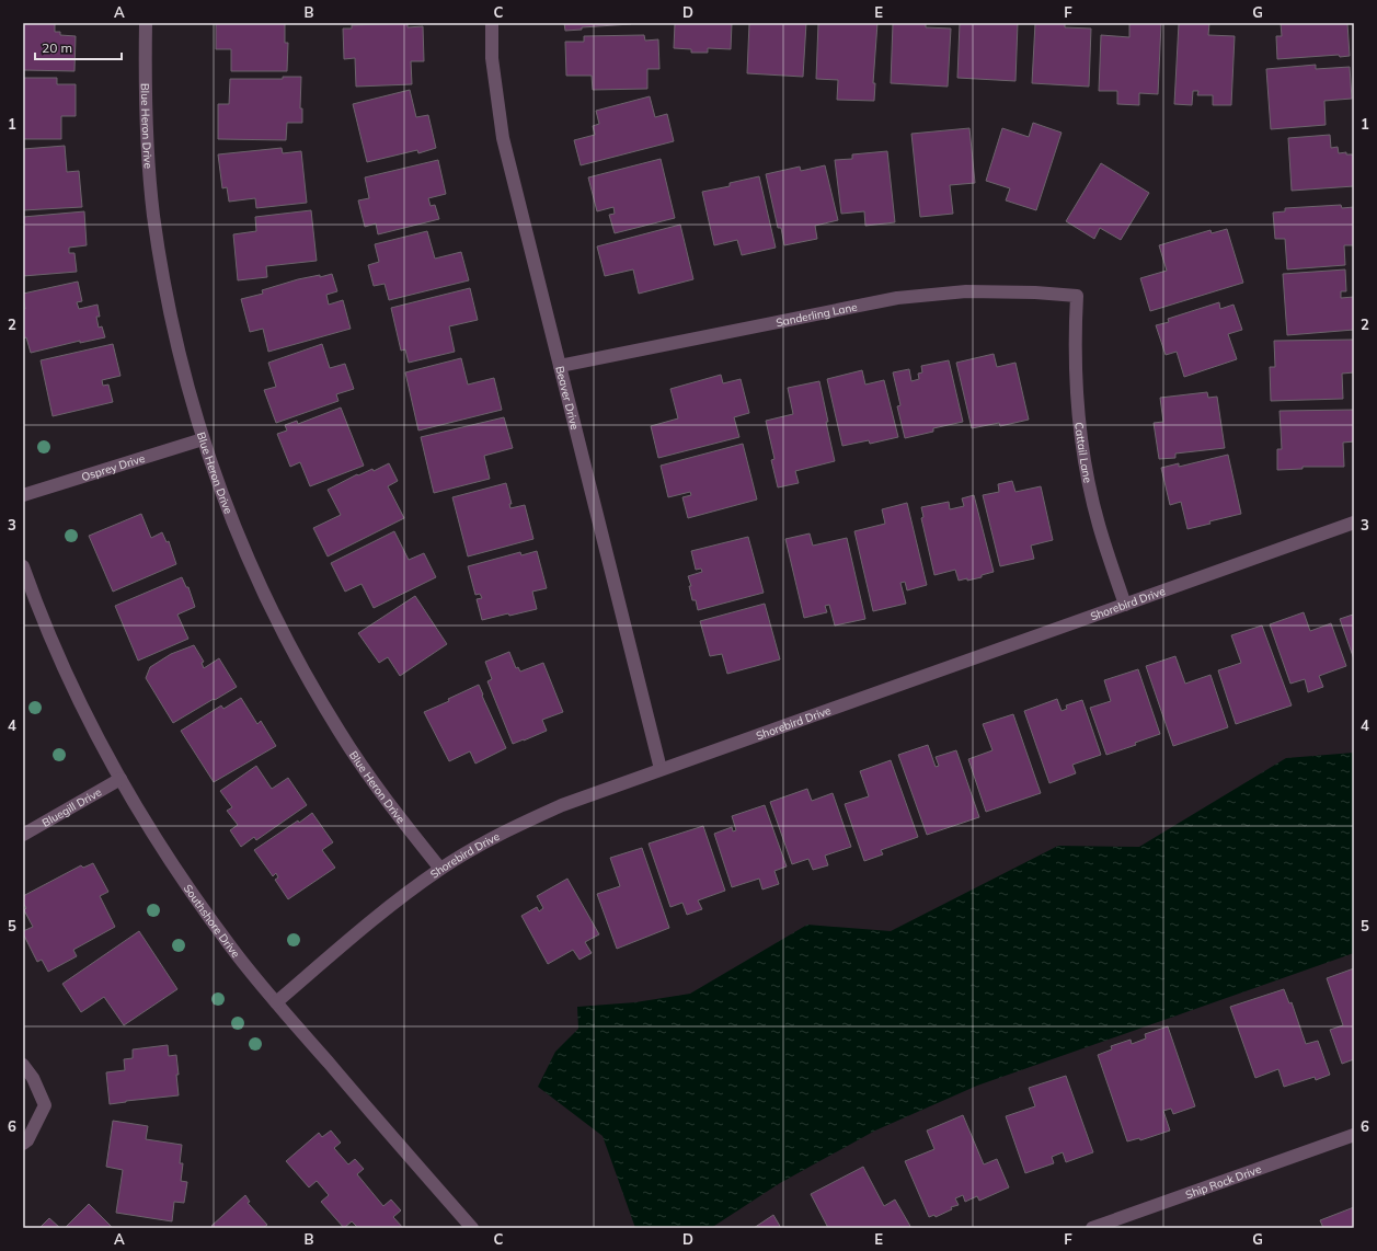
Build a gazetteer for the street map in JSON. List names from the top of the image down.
{
  "streets": {
    "street": [
      "Blue Heron Drive",
      "Sanderling Lane",
      "Beaver Drive",
      "Cattail Lane",
      "Osprey Drive",
      "Shorebird Drive",
      "Bluegill Drive",
      "Southshore Drive",
      "Ship Rock Drive"
    ]
  },
  "crossings": [
    ["Blue Heron Drive", "Osprey Drive"],
    ["Blue Heron Drive", "Shorebird Drive"],
    ["Sanderling Lane", "Beaver Drive"],
    ["Sanderling Lane", "Cattail Lane"],
    ["Beaver Drive", "Shorebird Drive"],
    ["Cattail Lane", "Shorebird Drive"],
    ["Shorebird Drive", "Southshore Drive"],
    ["Bluegill Drive", "Southshore Drive"]
  ],
  "scale_bar": "20 m",
  "grid": {
    "columns": [
      "A",
      "B",
      "C",
      "D",
      "E",
      "F",
      "G"
    ],
    "rows": [
      "1",
      "2",
      "3",
      "4",
      "5",
      "6"
    ]
  }
}
